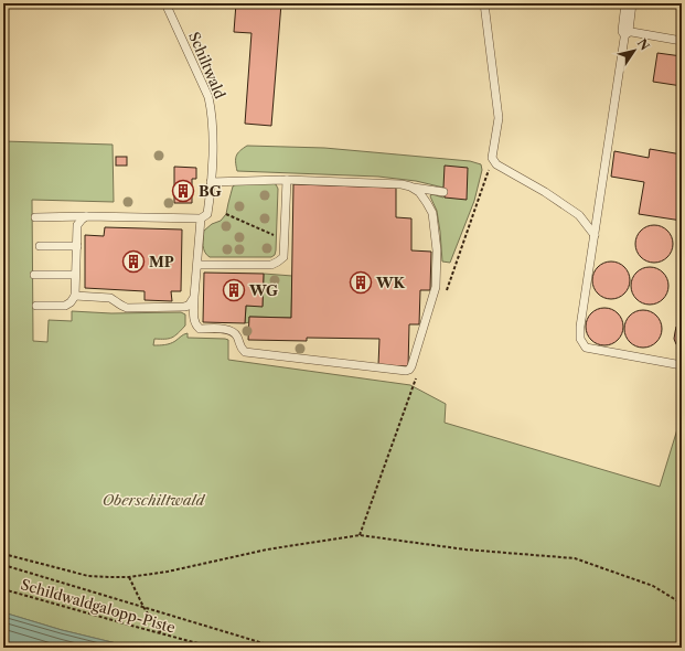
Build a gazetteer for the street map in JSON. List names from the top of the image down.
{
  "streets": {
    "lane": ["Schiltwald"],
    "path": ["Schildwaldgalopp-Piste"]
  },
  "parks": ["Oberschiltwald"],
  "places": {
    "building": [
      "BG",
      "MP",
      "WK",
      "WG"
    ]
  },
  "north": "top right"
}
